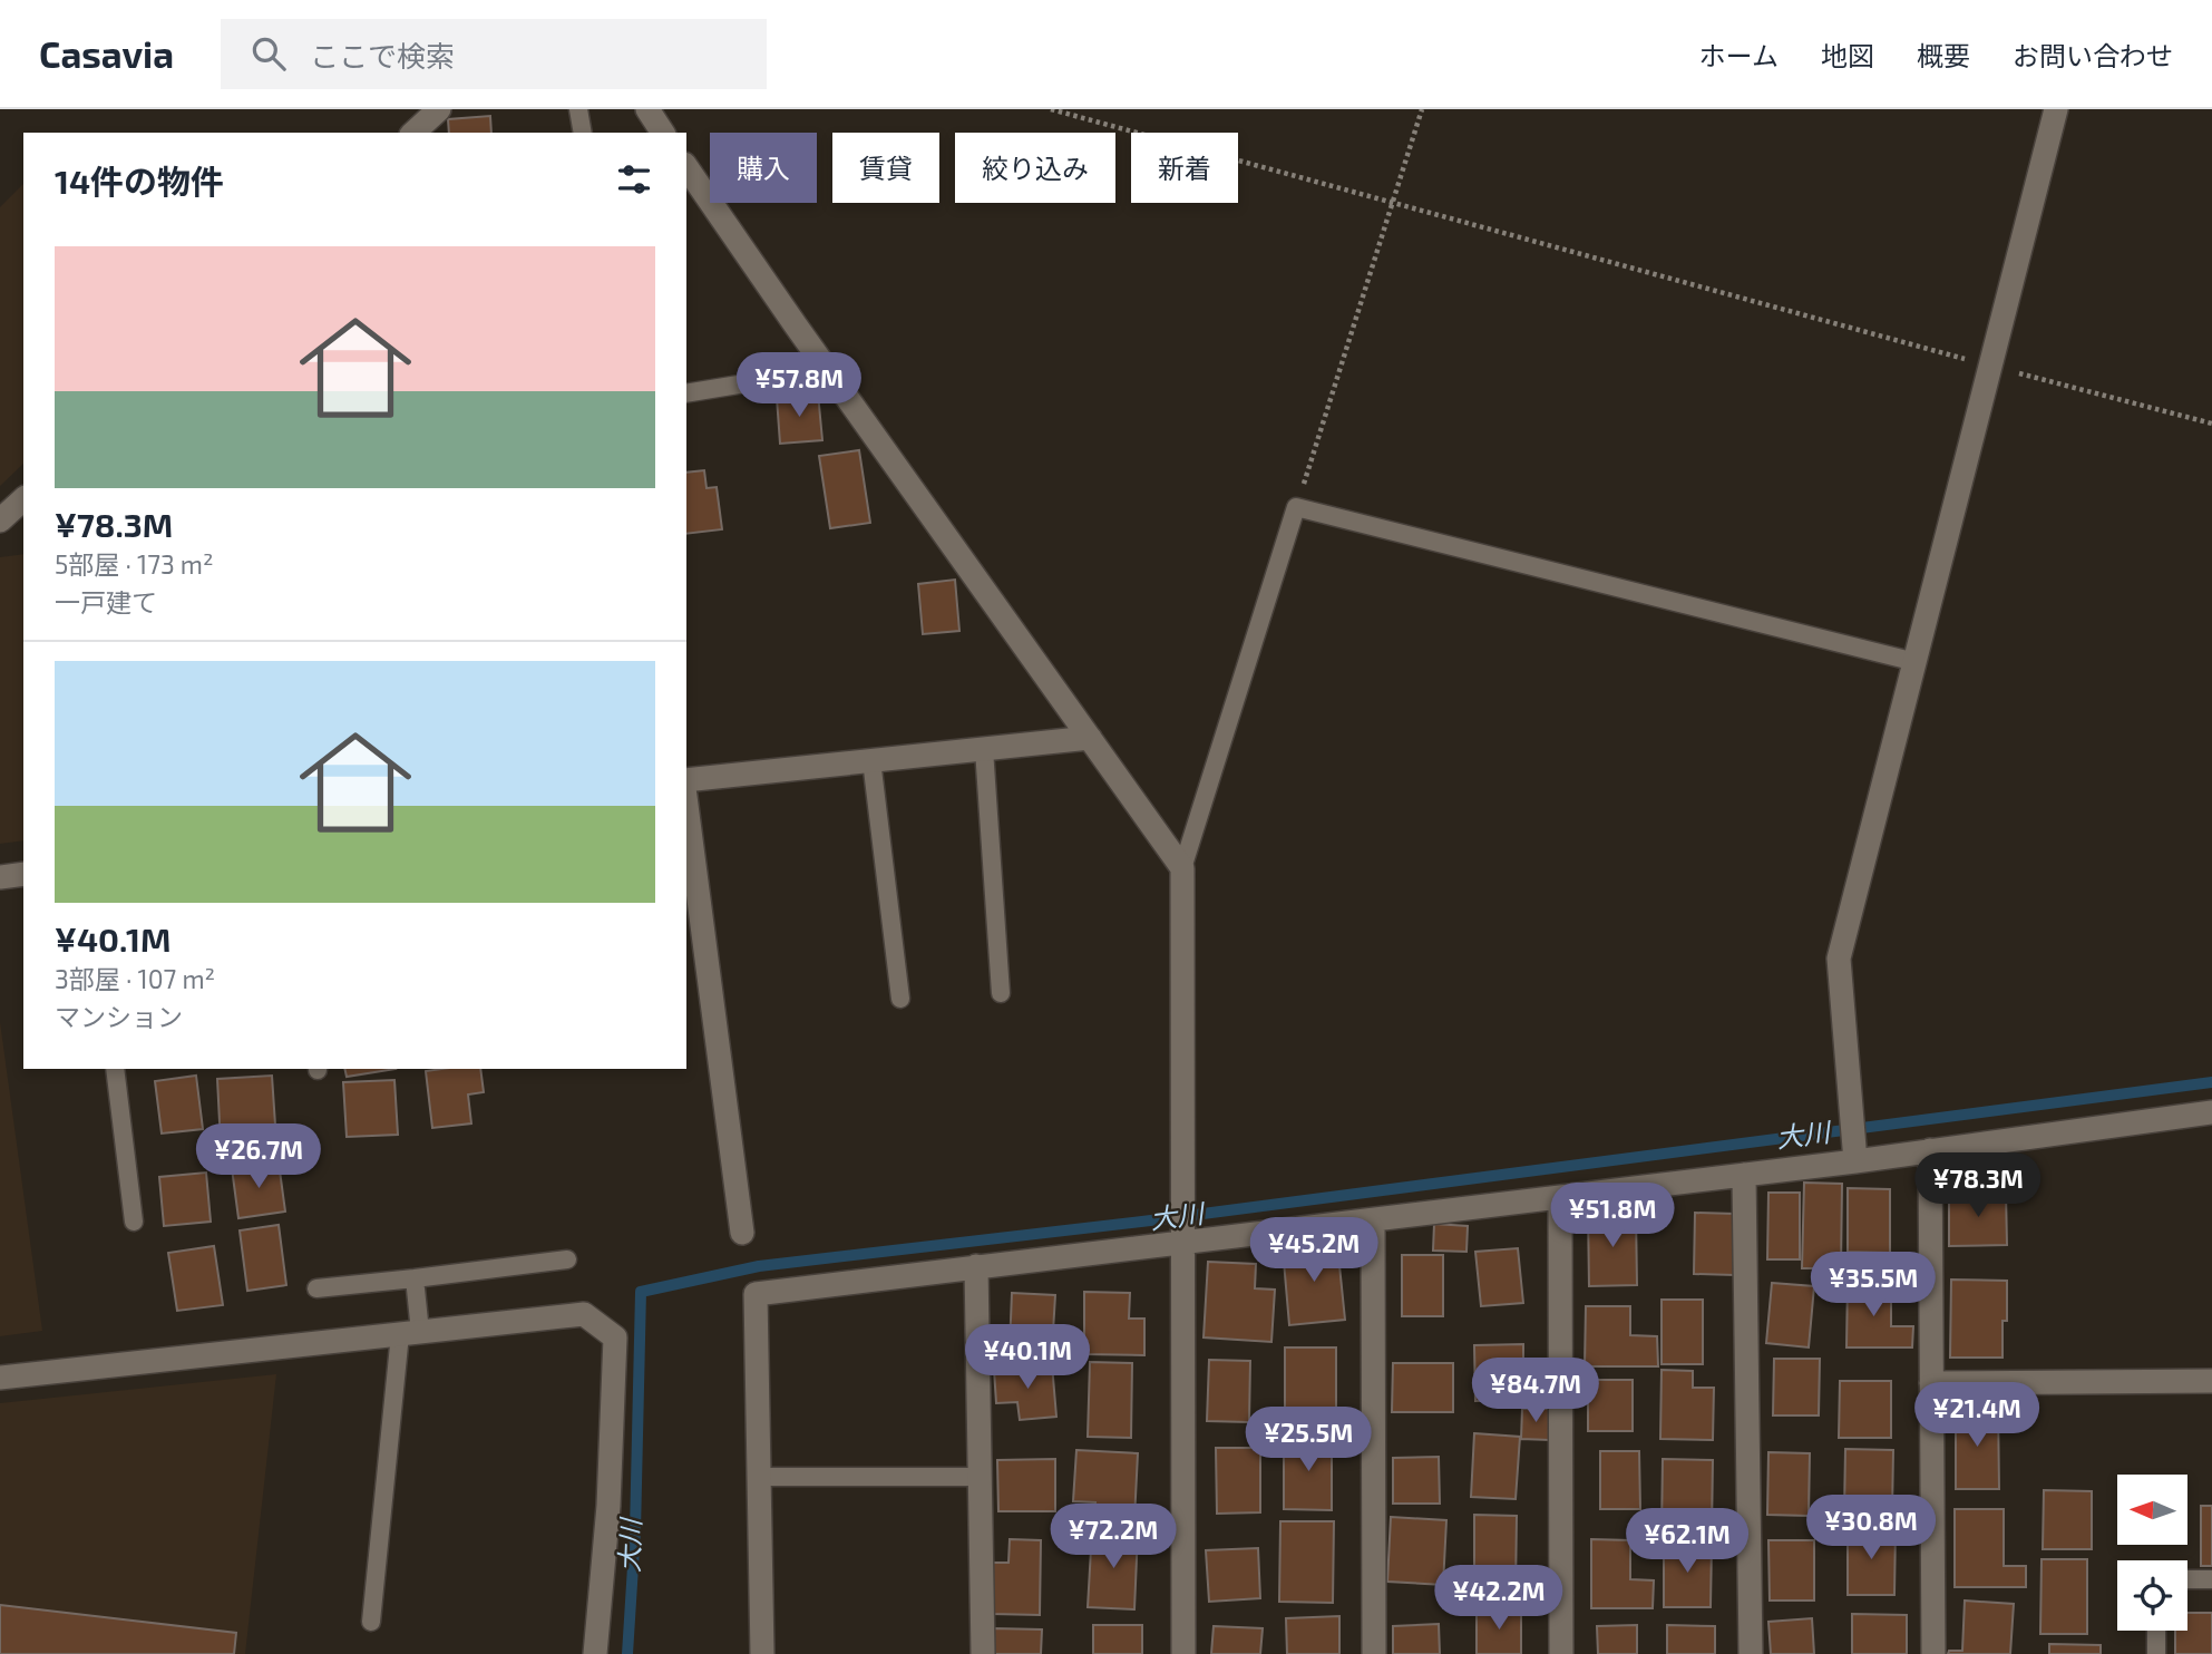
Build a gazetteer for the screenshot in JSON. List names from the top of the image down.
{
  "water": ["大川"],
  "north": "left",
  "page": {
    "header": "Casavia",
    "search": "ここで検索",
    "nav": [
      "ホーム",
      "地図",
      "概要",
      "お問い合わせ"
    ],
    "chip": [
      "購入",
      "賃貸",
      "絞り込み",
      "新着"
    ],
    "heading": "14件の物件",
    "list": [
      {
        "name": "¥78.3M",
        "note": "5部屋 · 173 m² · 一戸建て"
      },
      {
        "name": "¥40.1M",
        "note": "3部屋 · 107 m² · マンション"
      }
    ],
    "price": [
      "¥57.8M",
      "¥26.7M",
      "¥78.3M",
      "¥51.8M",
      "¥45.2M",
      "¥35.5M",
      "¥40.1M",
      "¥84.7M",
      "¥21.4M",
      "¥25.5M",
      "¥30.8M",
      "¥72.2M",
      "¥62.1M",
      "¥42.2M"
    ]
  }
}
